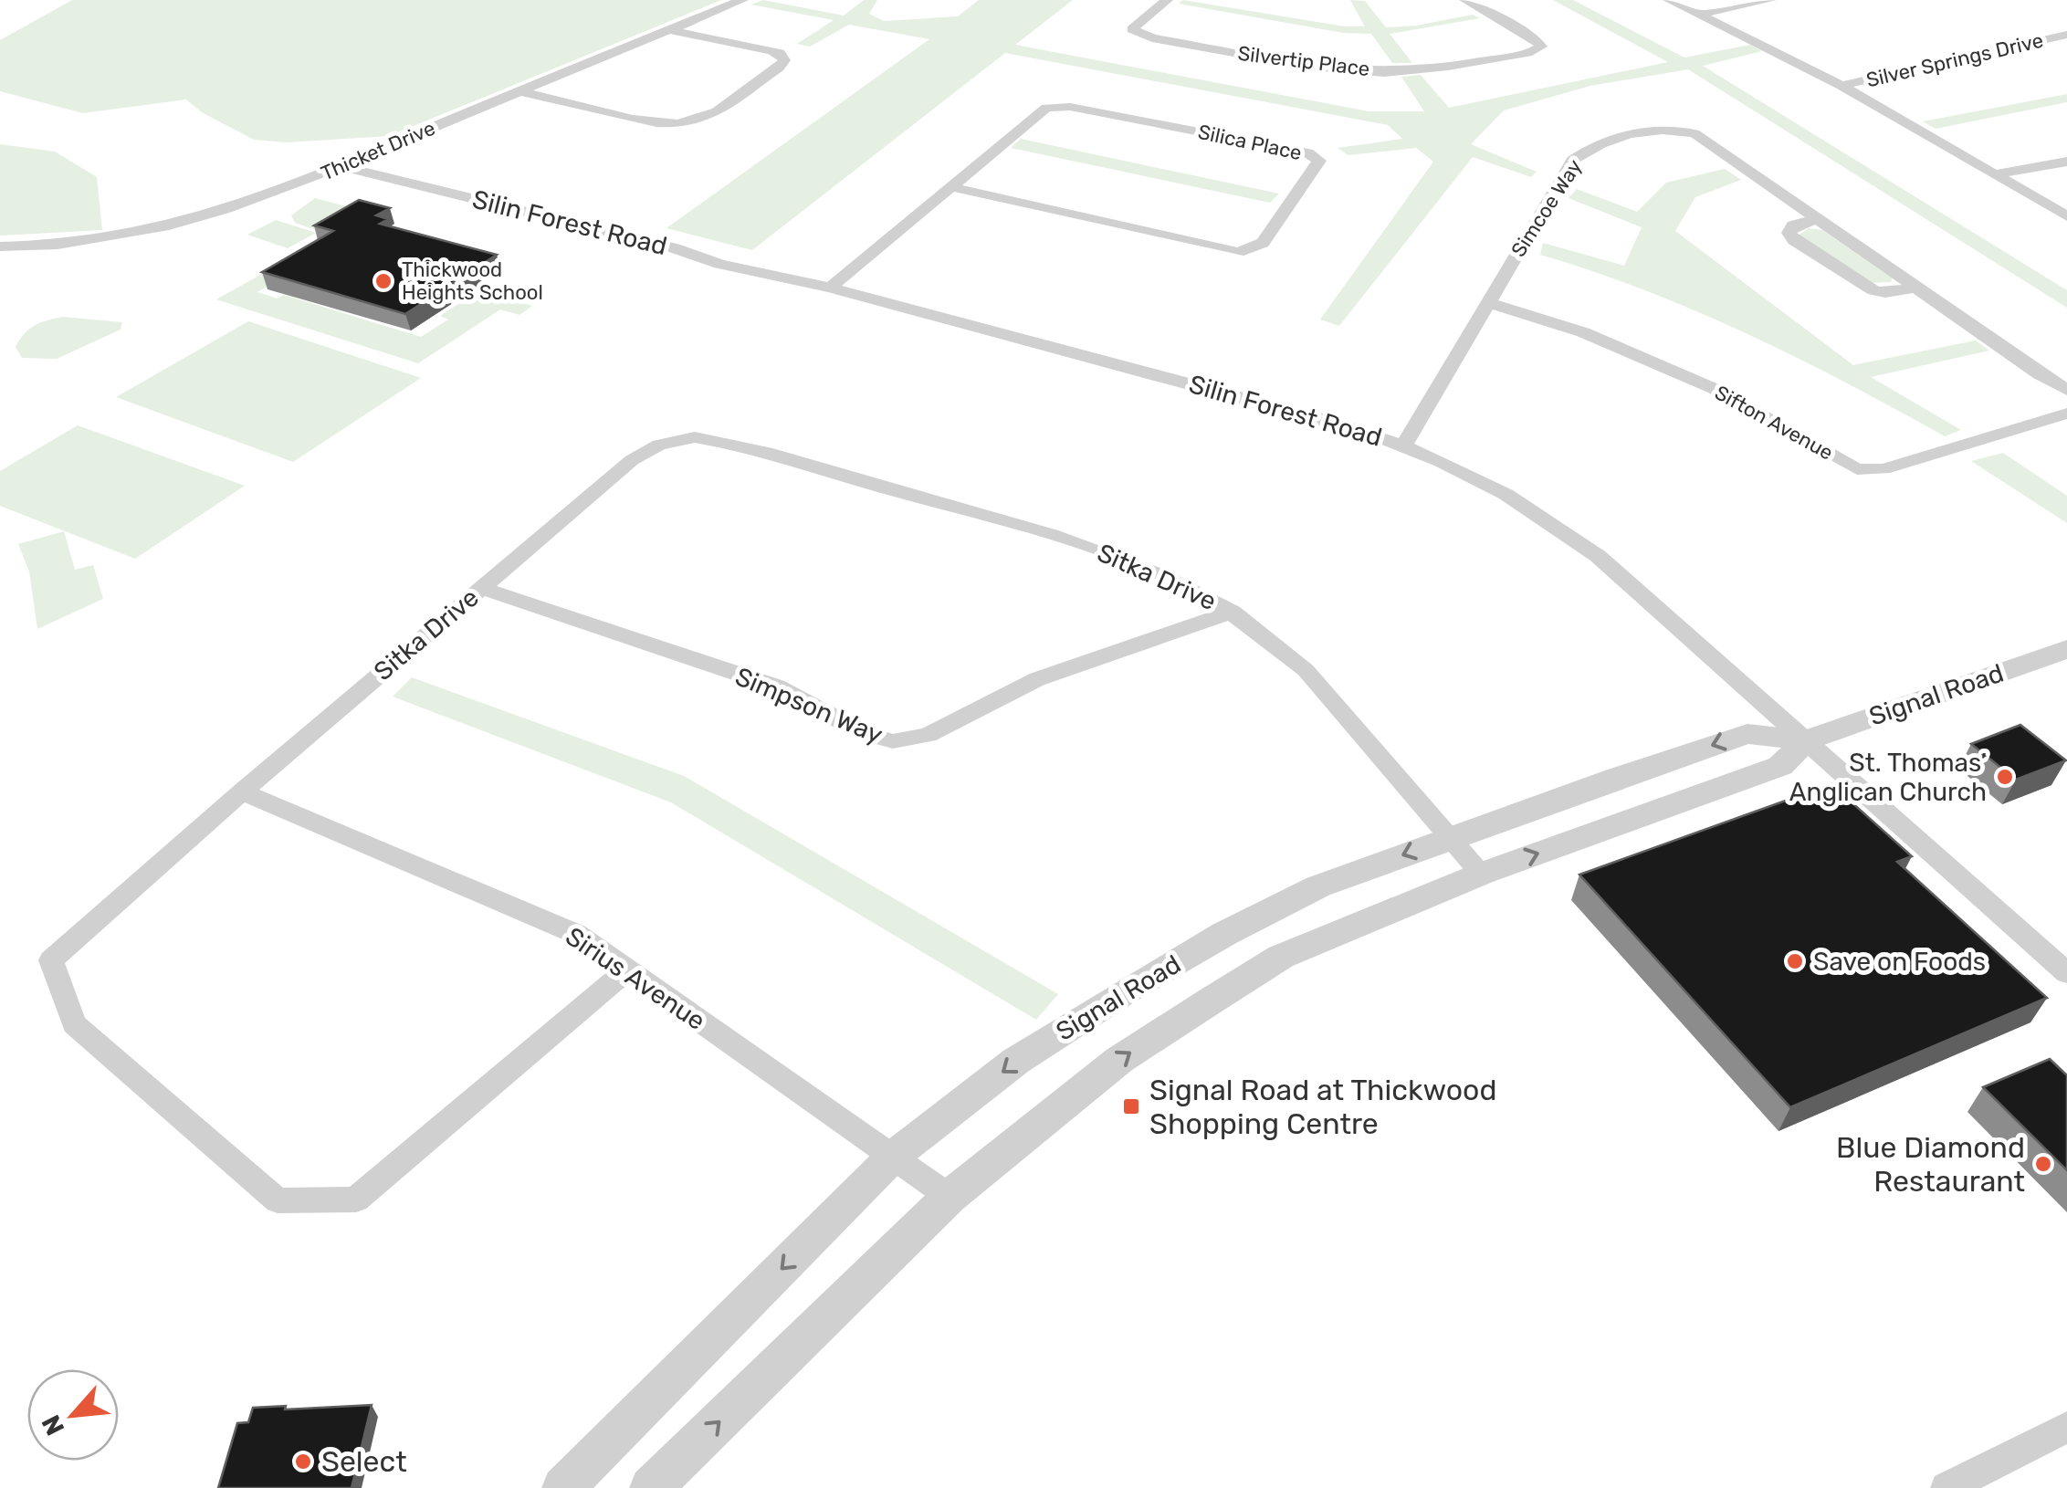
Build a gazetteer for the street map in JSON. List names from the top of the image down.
{
  "streets": {
    "street": [
      "Silver Springs Drive",
      "Silvertip Place",
      "Silica Place",
      "Thicket Drive",
      "Simcoe Way",
      "Silin Forest Road",
      "Sifton Avenue",
      "Sitka Drive",
      "Signal Road",
      "Simpson Way",
      "Sirius Avenue"
    ]
  },
  "crossings": [
    ["Silica Place", "Silin Forest Road"],
    ["Thicket Drive", "Silin Forest Road"],
    ["Simcoe Way", "Silin Forest Road"],
    ["Simcoe Way", "Sifton Avenue"],
    ["Silin Forest Road", "Signal Road"],
    ["Sitka Drive", "Signal Road"],
    ["Sitka Drive", "Simpson Way"],
    ["Sitka Drive", "Sirius Avenue"],
    ["Signal Road", "Sirius Avenue"]
  ],
  "places": {
    "other": [
      "Thickwood Heights School",
      "St. Thomas’ Anglican Church",
      "Save on Foods",
      "Blue Diamond Restaurant",
      "Select"
    ],
    "transit": ["Signal Road at Thickwood Shopping Centre"]
  },
  "north": "bottom left"
}
